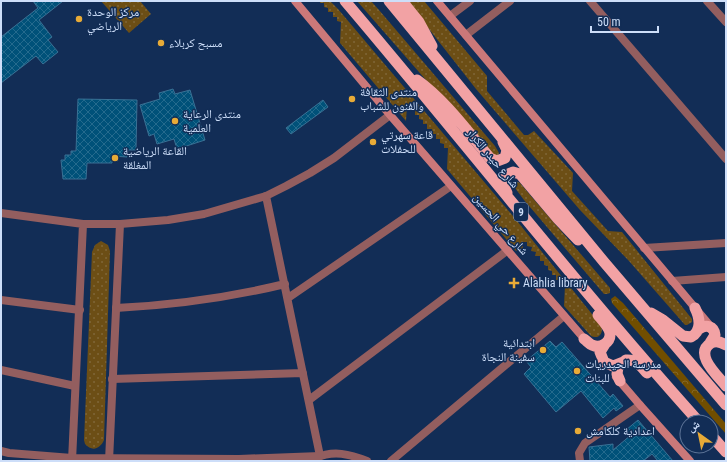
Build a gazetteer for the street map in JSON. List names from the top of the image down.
{
  "streets": {
    "highway": ["شارع حيدر الكرار", "9"],
    "main road": ["شارع حي الحسين"]
  },
  "places": {
    "other": [
      "مركز الوحدة الرياضي",
      "مسبح كربلاء",
      "منتدى الثقافة والفنون للشباب",
      "منتدى الرعاية العلمية",
      "قاعة سهرتي للحفلات",
      "القاعة الرياضية المغلقة",
      "ابتدائية سفينة النجاة",
      "مدرسة الحيدريات للبنات",
      "اعدادية كلكامش"
    ],
    "health": ["Alahlia library"]
  },
  "scale_bar": "50 m",
  "north": "top left"
}
